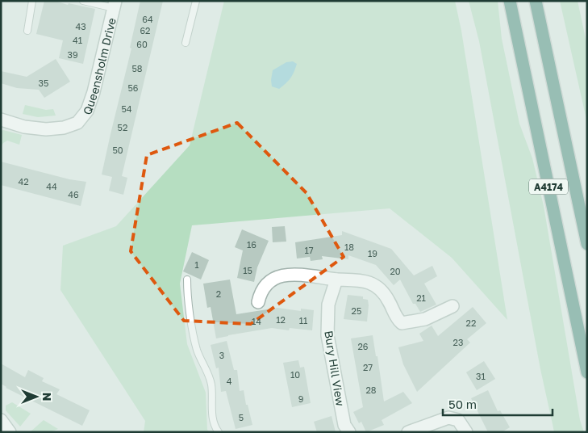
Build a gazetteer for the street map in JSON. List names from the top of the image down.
{
  "streets": {
    "highway": ["A4174"],
    "street": ["Queensholm Drive", "Bury Hill View"]
  },
  "house_numbers": [
    "64",
    "43",
    "62",
    "41",
    "60",
    "39",
    "58",
    "35",
    "56",
    "54",
    "52",
    "50",
    "42",
    "44",
    "46",
    "16",
    "18",
    "17",
    "19",
    "1",
    "15",
    "20",
    "2",
    "21",
    "25",
    "12",
    "11",
    "14",
    "22",
    "23",
    "26",
    "3",
    "27",
    "10",
    "31",
    "4",
    "28",
    "9",
    "5"
  ],
  "scale_bar": "50 m",
  "north": "right"
}
